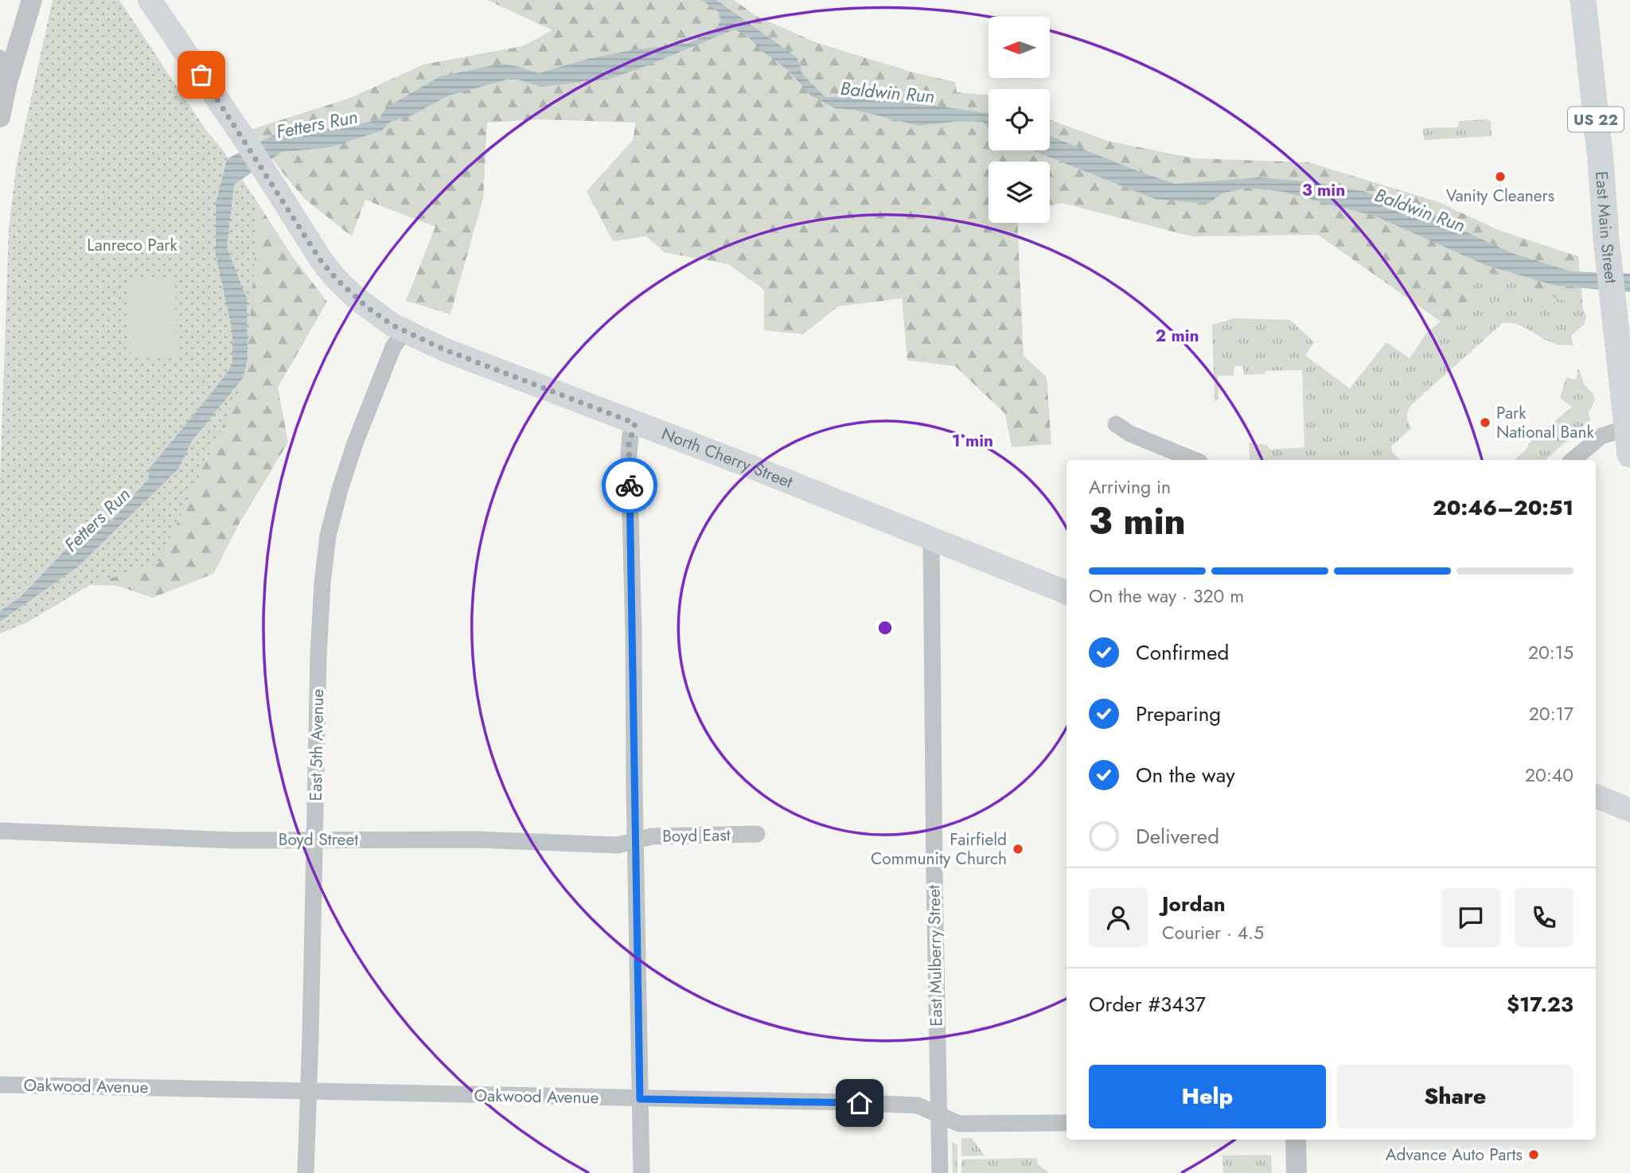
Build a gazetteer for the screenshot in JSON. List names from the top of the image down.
{
  "streets": {
    "main road": ["US 22", "East Main Street", "North Cherry Street"],
    "street": [
      "East 5th Avenue",
      "Boyd East",
      "Boyd Street",
      "East Mulberry Street",
      "Oakwood Avenue"
    ]
  },
  "crossings": [
    ["North Cherry Street", "East 5th Avenue"],
    ["North Cherry Street", "East Mulberry Street"],
    ["East 5th Avenue", "Boyd Street"],
    ["East 5th Avenue", "Oakwood Avenue"],
    ["Boyd East", "Boyd Street"],
    ["East Mulberry Street", "Oakwood Avenue"]
  ],
  "water": ["Baldwin Run", "Fetters Run"],
  "parks": ["Lanreco Park"],
  "places": [
    "Vanity Cleaners",
    "Park National Bank",
    "Fairfield Community Church",
    "Advance Auto Parts"
  ],
  "north": "left",
  "page": {
    "heading": ["3 min", "Arriving in", "20:46–20:51"],
    "panel": [
      "Jordan",
      "Courier · 4.5",
      "Order #3437",
      "$17.23"
    ],
    "bar": "On the way · 320 m",
    "list": [
      ["Confirmed", "20:15"],
      ["Preparing", "20:17"],
      ["On the way", "20:40"],
      "Delivered"
    ],
    "buttons": ["Help", "Share"]
  },
  "rings": ["3 min", "2 min", "1 min"]
}
